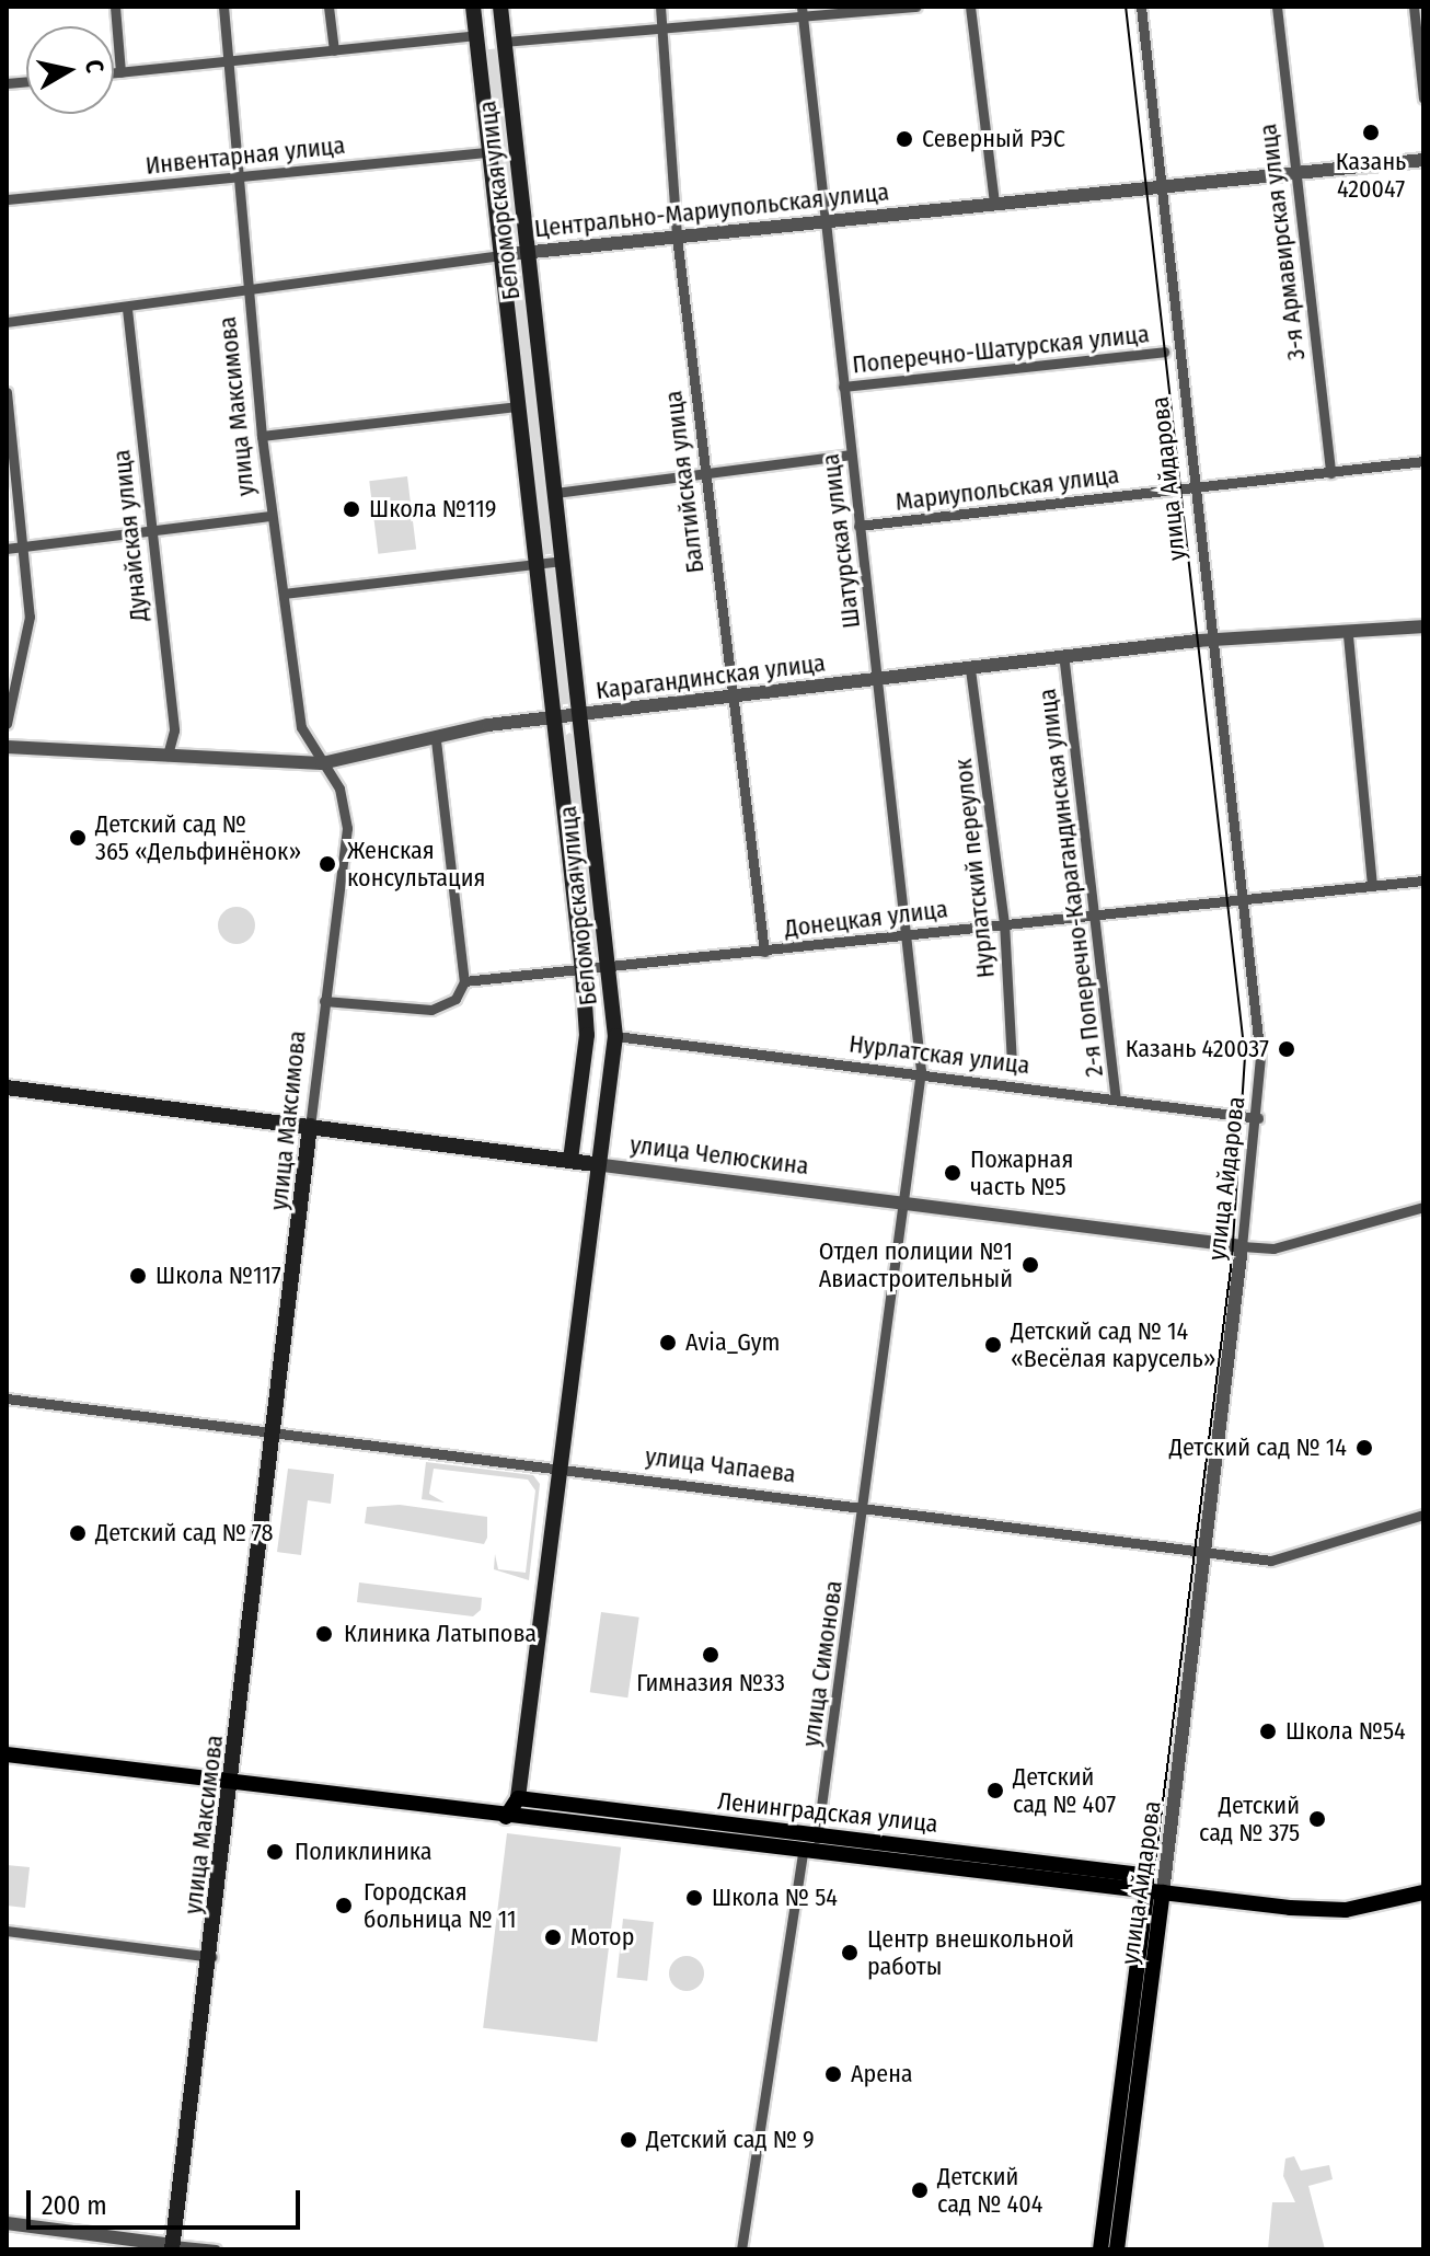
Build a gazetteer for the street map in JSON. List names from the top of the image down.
{
  "streets": {
    "main road": [
      "Беломорская улица",
      "улица Максимова",
      "улица Айдарова",
      "улица Челюскина",
      "Ленинградская улица"
    ],
    "street": [
      "Инвентарная улица",
      "Центрально-Мариупольская улица",
      "3-я Армавирская улица",
      "Поперечно-Шатурская улица",
      "Балтийская улица",
      "Мариупольская улица",
      "Дунайская улица",
      "Шатурская улица",
      "Карагандинская улица",
      "Нурлатский переулок",
      "2-я Поперечно-Карагандинская улица",
      "Донецкая улица",
      "Нурлатская улица",
      "улица Чапаева",
      "улица Симонова"
    ]
  },
  "crossings": [
    ["Инвентарная улица", "Беломорская улица"],
    ["Инвентарная улица", "улица Максимова"],
    ["Беломорская улица", "Центрально-Мариупольская улица"],
    ["Беломорская улица", "Карагандинская улица"],
    ["Беломорская улица", "Донецкая улица"],
    ["Беломорская улица", "Нурлатская улица"],
    ["Беломорская улица", "улица Челюскина"],
    ["Беломорская улица", "улица Чапаева"],
    ["Беломорская улица", "Ленинградская улица"],
    ["Центрально-Мариупольская улица", "3-я Армавирская улица"],
    ["Центрально-Мариупольская улица", "улица Максимова"],
    ["Центрально-Мариупольская улица", "улица Айдарова"],
    ["Центрально-Мариупольская улица", "Балтийская улица"],
    ["Центрально-Мариупольская улица", "Дунайская улица"],
    ["Центрально-Мариупольская улица", "Шатурская улица"],
    ["3-я Армавирская улица", "Мариупольская улица"],
    ["Поперечно-Шатурская улица", "Шатурская улица"],
    ["улица Максимова", "Карагандинская улица"],
    ["улица Максимова", "улица Челюскина"],
    ["улица Максимова", "улица Чапаева"],
    ["улица Максимова", "Ленинградская улица"],
    ["улица Айдарова", "Мариупольская улица"],
    ["улица Айдарова", "Карагандинская улица"],
    ["улица Айдарова", "Донецкая улица"],
    ["улица Айдарова", "Нурлатская улица"],
    ["улица Айдарова", "улица Челюскина"],
    ["улица Айдарова", "улица Чапаева"],
    ["улица Айдарова", "Ленинградская улица"],
    ["Балтийская улица", "Карагандинская улица"],
    ["Балтийская улица", "Донецкая улица"],
    ["Мариупольская улица", "Шатурская улица"],
    ["Дунайская улица", "Карагандинская улица"],
    ["Шатурская улица", "Карагандинская улица"],
    ["Шатурская улица", "Донецкая улица"],
    ["Шатурская улица", "Нурлатская улица"],
    ["Шатурская улица", "улица Симонова"],
    ["Карагандинская улица", "Нурлатский переулок"],
    ["Карагандинская улица", "2-я Поперечно-Карагандинская улица"],
    ["Нурлатский переулок", "Донецкая улица"],
    ["2-я Поперечно-Карагандинская улица", "Донецкая улица"],
    ["2-я Поперечно-Карагандинская улица", "Нурлатская улица"],
    ["Нурлатская улица", "улица Симонова"],
    ["улица Челюскина", "улица Симонова"],
    ["улица Чапаева", "улица Симонова"],
    ["улица Симонова", "Ленинградская улица"]
  ],
  "places": [
    "Казань 420047",
    "Северный РЭС",
    "Школа №119",
    "Детский сад № 365 «Дельфинёнок»",
    "Женская консультация",
    "Казань 420037",
    "Пожарная часть №5",
    "Отдел полиции №1 Авиастроительный",
    "Школа №117",
    "Avia_Gym",
    "Детский сад № 14 «Весёлая карусель»",
    "Детский сад № 14",
    "Детский сад № 78",
    "Клиника Латыпова",
    "Гимназия №33",
    "Школа №54",
    "Детский сад № 407",
    "Детский сад № 375",
    "Поликлиника",
    "Школа № 54",
    "Городская больница № 11",
    "Мотор",
    "Центр внешкольной работы",
    "Арена",
    "Детский сад № 9",
    "Детский сад № 404"
  ],
  "scale_bar": "200 m",
  "north": "right"
}
